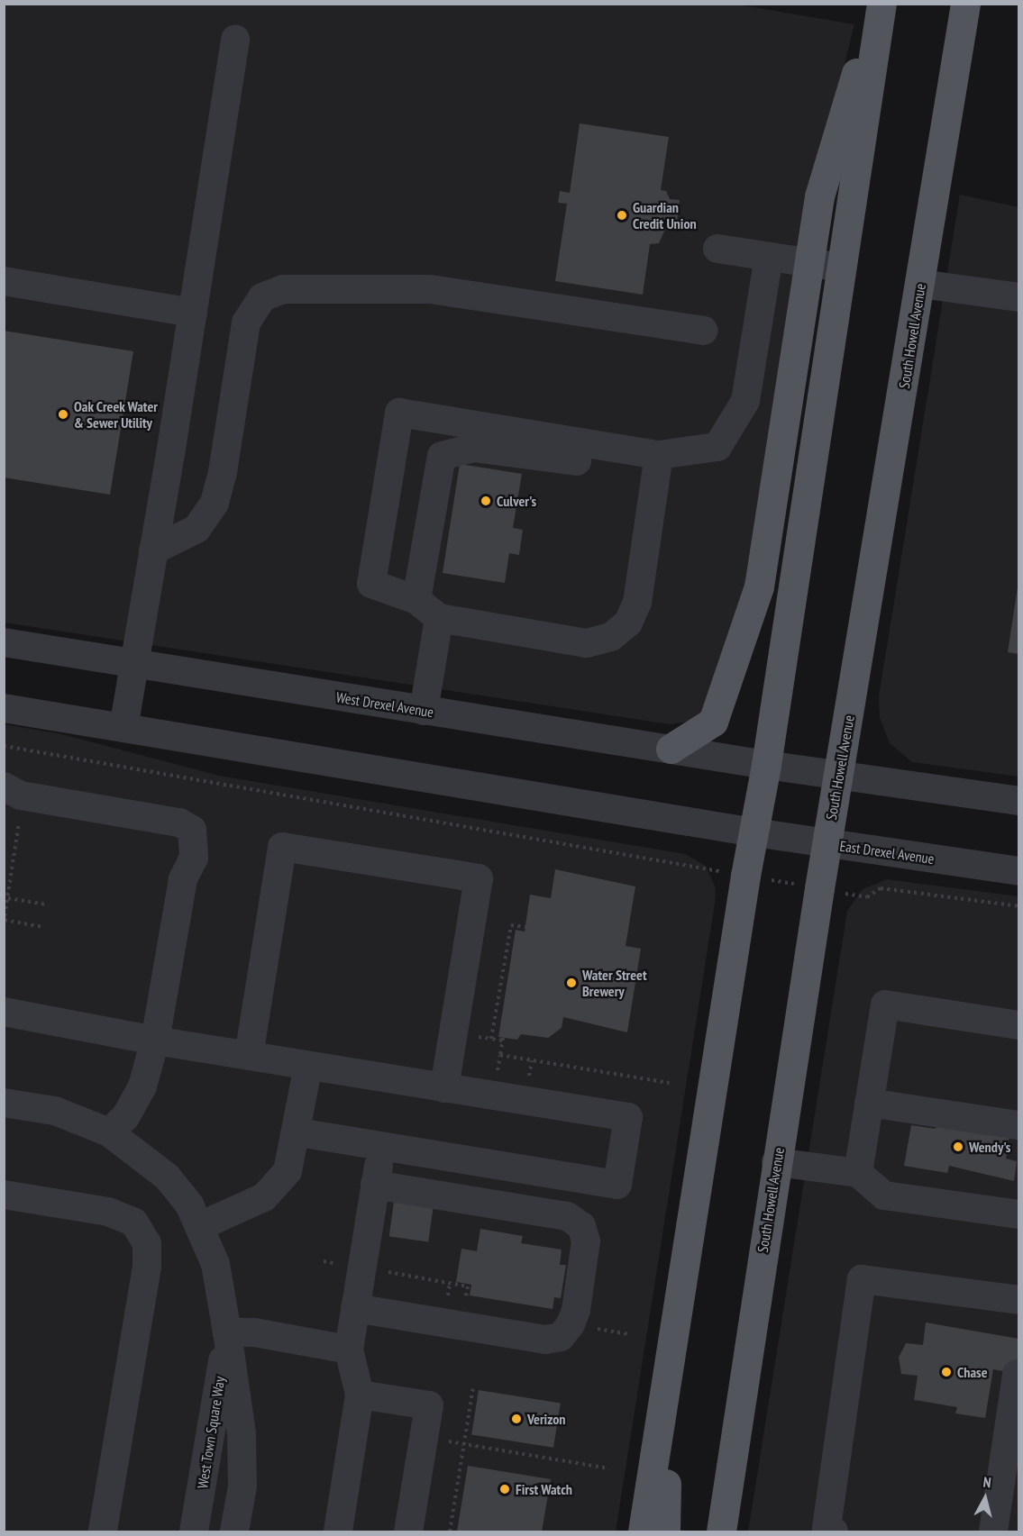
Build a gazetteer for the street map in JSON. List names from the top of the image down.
{
  "streets": {
    "main road": ["South Howell Avenue"],
    "street": ["West Drexel Avenue", "East Drexel Avenue", "West Town Square Way"]
  },
  "crossings": [
    ["South Howell Avenue", "East Drexel Avenue"]
  ],
  "places": [
    "Guardian Credit Union",
    "Oak Creek Water & Sewer Utility",
    "Culver's",
    "Water Street Brewery",
    "Wendy's",
    "Chase",
    "Verizon",
    "First Watch"
  ],
  "north": "top"
}
